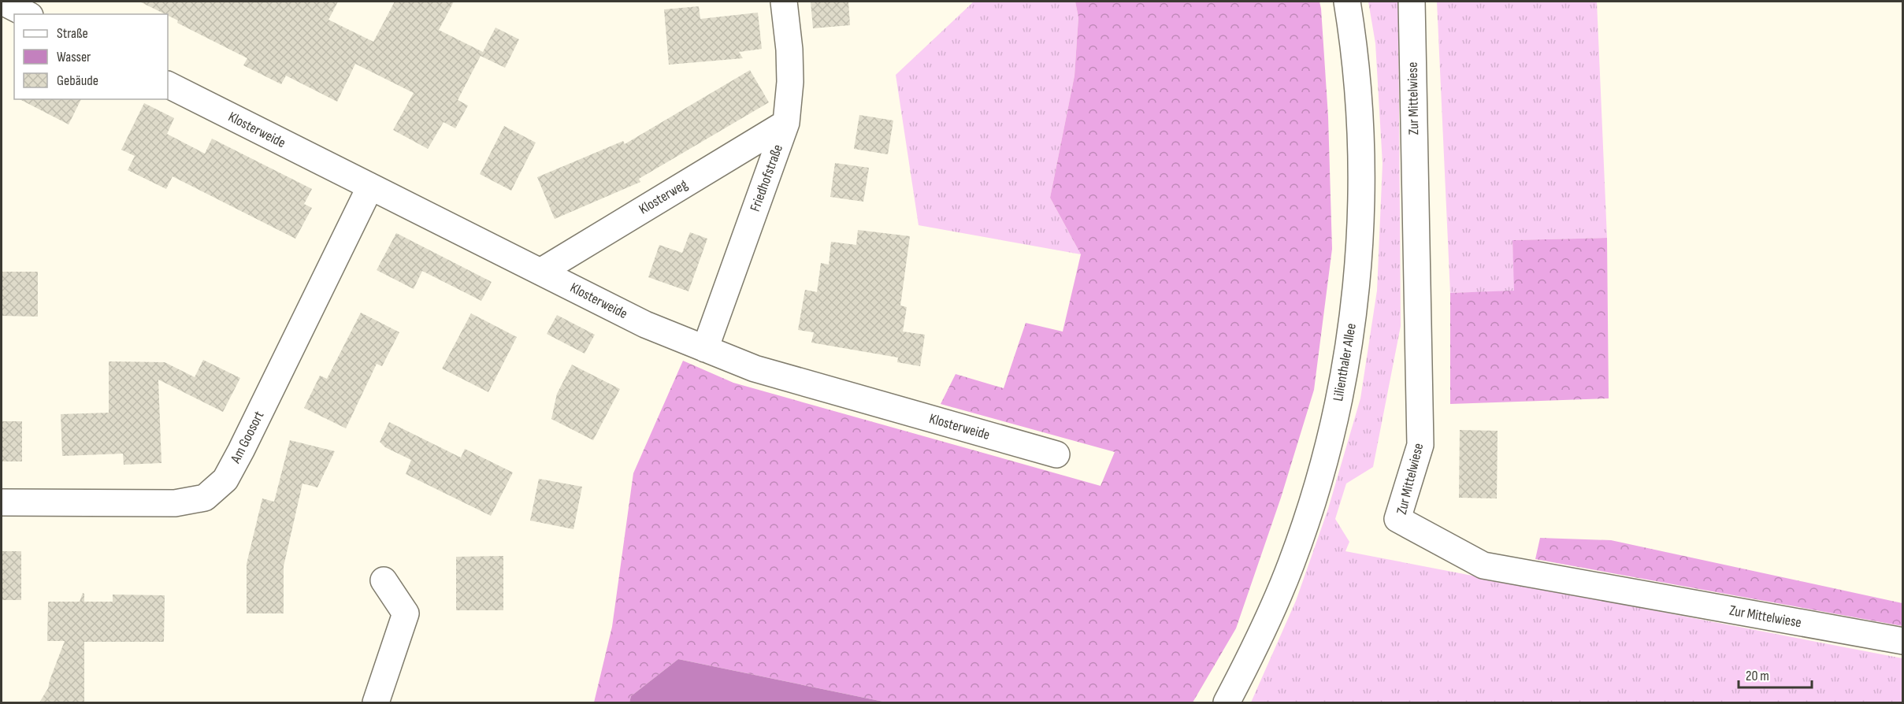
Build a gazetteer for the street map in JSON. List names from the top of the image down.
{
  "streets": {
    "street": [
      "Zur Mittelwiese",
      "Klosterweide",
      "Friedhofstraße",
      "Klosterweg",
      "Lilienthaler Allee",
      "Am Goosort"
    ]
  },
  "crossings": [
    ["Klosterweide", "Friedhofstraße"],
    ["Klosterweide", "Klosterweg"],
    ["Klosterweide", "Am Goosort"],
    ["Friedhofstraße", "Klosterweg"]
  ],
  "legend": ["Straße", "Wasser", "Gebäude"],
  "scale_bar": "20 m"
}
